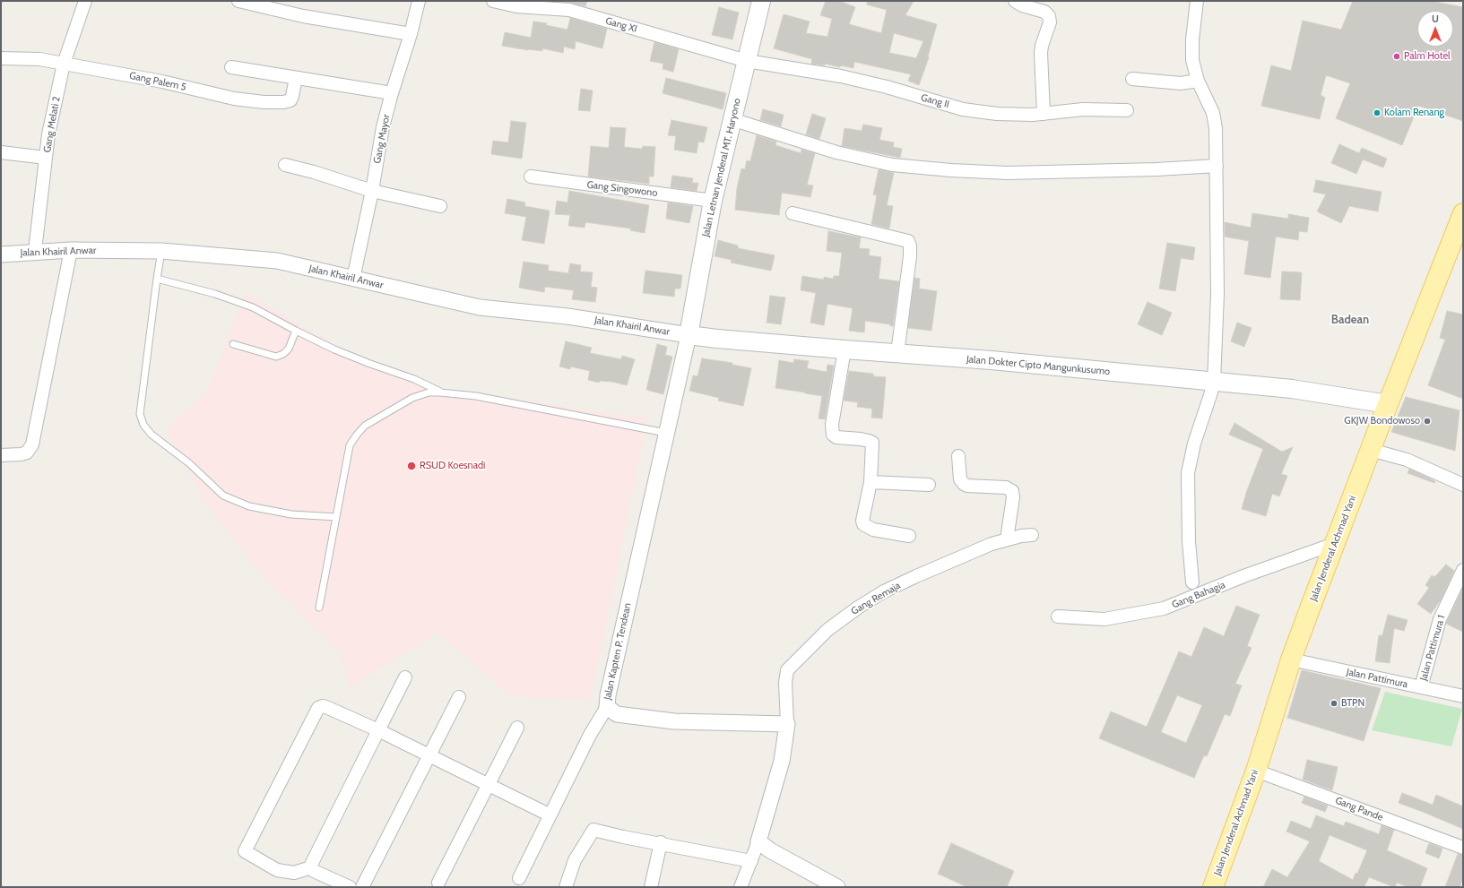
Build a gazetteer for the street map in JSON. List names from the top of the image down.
{
  "streets": {
    "main road": ["Jalan Letnan Jenderal MT. Haryono", "Jalan Dokter Cipto Mangunkusumo", "Jalan Jenderal Achmad Yani"],
    "street": [
      "Gang XI",
      "Gang Palem 5",
      "Gang II",
      "Gang Melati 2",
      "Gang Mayor",
      "Gang Singowono",
      "Jalan Khairil Anwar",
      "Gang Bahagia",
      "Gang Remaja",
      "Jalan Pattimura 1",
      "Jalan Kapten P. Tendean",
      "Jalan Pattimura",
      "Gang Pande"
    ]
  },
  "crossings": [
    ["Gang XI", "Gang II"],
    ["Gang XI", "Jalan Letnan Jenderal MT. Haryono"],
    ["Gang Palem 5", "Gang Melati 2"],
    ["Gang II", "Jalan Letnan Jenderal MT. Haryono"],
    ["Gang Melati 2", "Jalan Khairil Anwar"],
    ["Gang Mayor", "Jalan Khairil Anwar"],
    ["Jalan Letnan Jenderal MT. Haryono", "Gang Singowono"],
    ["Jalan Letnan Jenderal MT. Haryono", "Jalan Khairil Anwar"],
    ["Jalan Letnan Jenderal MT. Haryono", "Jalan Dokter Cipto Mangunkusumo"],
    ["Jalan Letnan Jenderal MT. Haryono", "Jalan Kapten P. Tendean"],
    ["Jalan Khairil Anwar", "Jalan Dokter Cipto Mangunkusumo"],
    ["Jalan Khairil Anwar", "Jalan Kapten P. Tendean"],
    ["Jalan Dokter Cipto Mangunkusumo", "Jalan Jenderal Achmad Yani"],
    ["Jalan Dokter Cipto Mangunkusumo", "Jalan Kapten P. Tendean"],
    ["Jalan Jenderal Achmad Yani", "Gang Bahagia"],
    ["Jalan Jenderal Achmad Yani", "Jalan Pattimura"],
    ["Jalan Jenderal Achmad Yani", "Gang Pande"],
    ["Gang Remaja", "Jalan Kapten P. Tendean"],
    ["Jalan Pattimura 1", "Jalan Pattimura"]
  ],
  "districts": ["Badean"],
  "places": [
    "Palm Hotel",
    "Kolam Renang",
    "GKJW Bondowoso",
    "RSUD Koesnadi",
    "BTPN"
  ],
  "north": "top"
}
